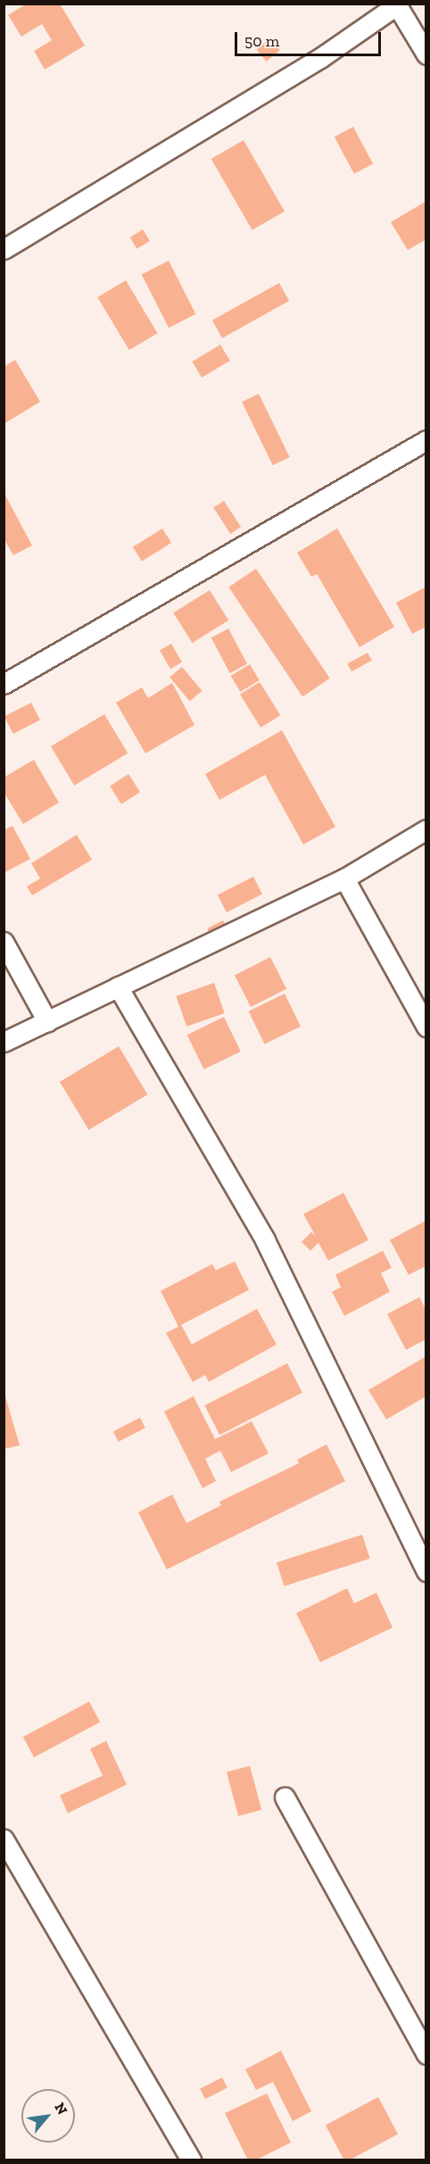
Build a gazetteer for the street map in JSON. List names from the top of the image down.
{
  "scale_bar": "50 m",
  "north": "top right"
}
